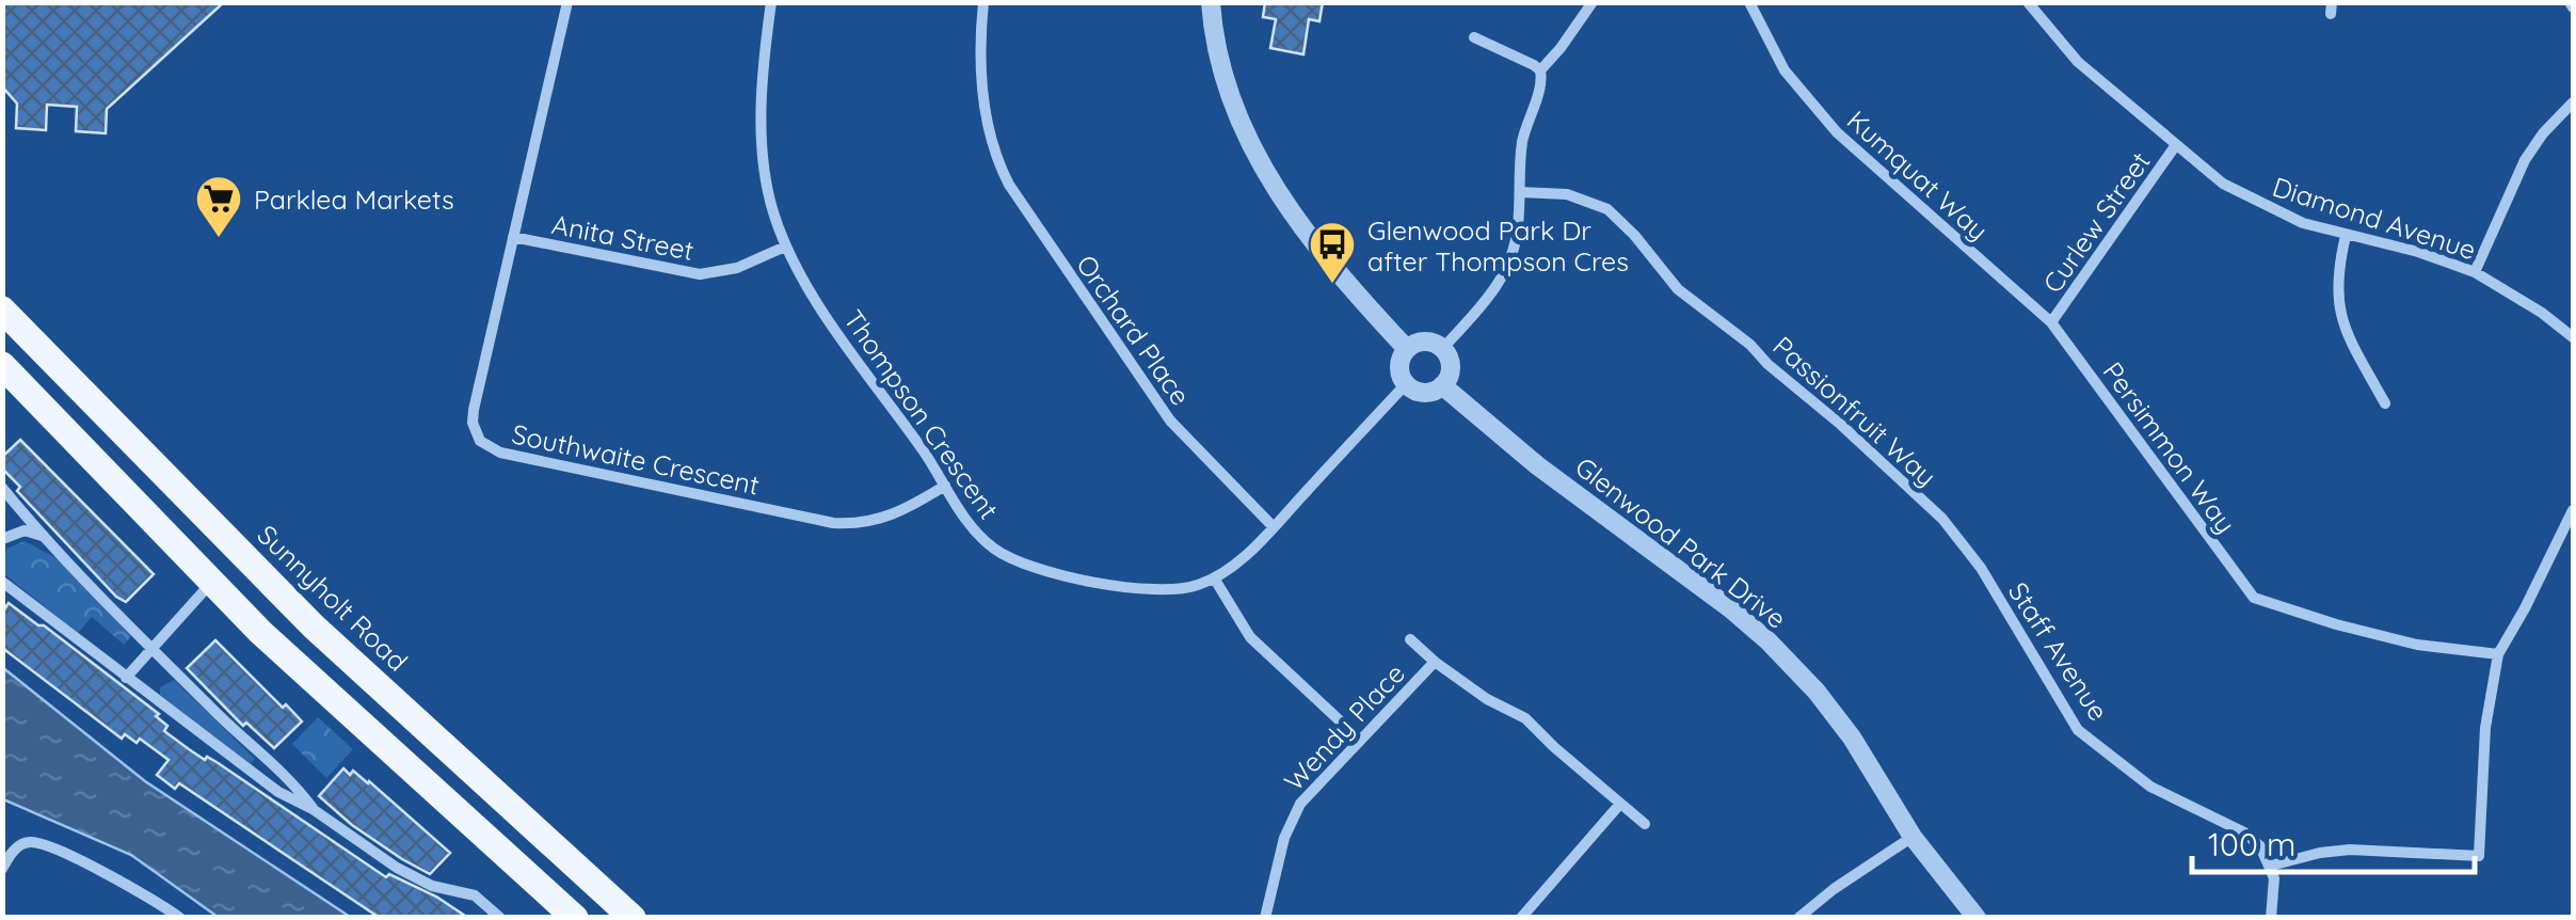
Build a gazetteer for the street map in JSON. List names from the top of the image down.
{
  "streets": {
    "main road": ["Sunnyholt Road"],
    "street": [
      "Kumquat Way",
      "Diamond Avenue",
      "Curlew Street",
      "Anita Street",
      "Orchard Place",
      "Passionfruit Way",
      "Thompson Crescent",
      "Persimmon Way",
      "Southwaite Crescent",
      "Glenwood Park Drive",
      "Staff Avenue",
      "Wendy Place"
    ]
  },
  "crossings": [
    ["Kumquat Way", "Curlew Street"],
    ["Kumquat Way", "Persimmon Way"],
    ["Diamond Avenue", "Curlew Street"],
    ["Curlew Street", "Persimmon Way"],
    ["Anita Street", "Thompson Crescent"],
    ["Anita Street", "Southwaite Crescent"],
    ["Orchard Place", "Thompson Crescent"],
    ["Passionfruit Way", "Staff Avenue"],
    ["Thompson Crescent", "Southwaite Crescent"],
    ["Thompson Crescent", "Glenwood Park Drive"]
  ],
  "places": {
    "supermarket": ["Parklea Markets"],
    "bus stop": ["Glenwood Park Dr after Thompson Cres"]
  },
  "scale_bar": "100 m"
}
